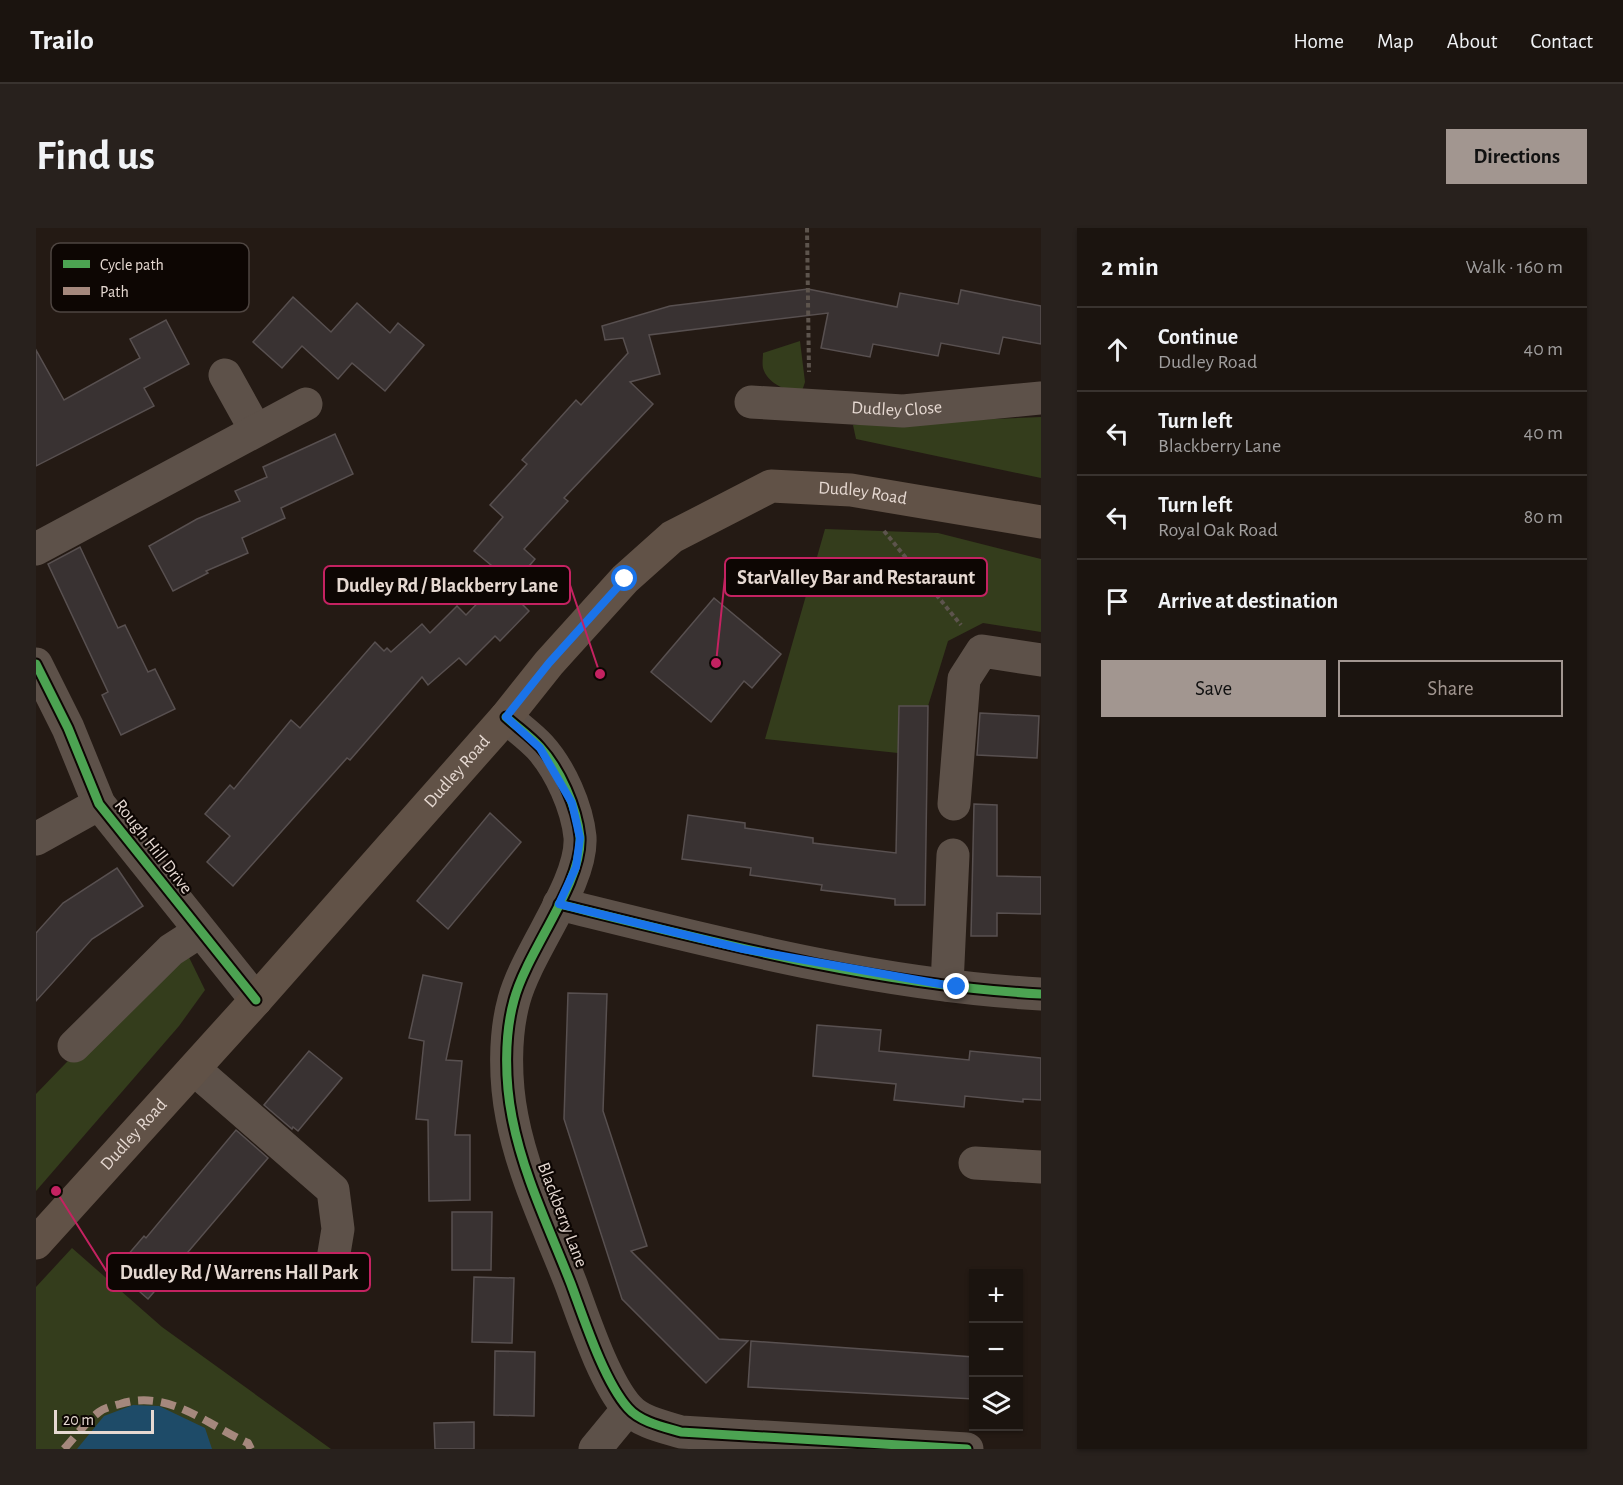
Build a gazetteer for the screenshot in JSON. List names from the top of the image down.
{
  "streets": {
    "main road": ["Dudley Road"],
    "street": ["Dudley Close", "Rough Hill Drive", "Blackberry Lane"]
  },
  "crossings": [
    ["Dudley Road", "Rough Hill Drive"],
    ["Dudley Road", "Blackberry Lane"]
  ],
  "places": ["StarValley Bar and Restaraunt", "Dudley Rd / Blackberry Lane", "Dudley Rd / Warrens Hall Park"],
  "legend": ["Cycle path", "Path"],
  "scale_bar": "20 m",
  "page": {
    "header": "Trailo",
    "nav": [
      "Home",
      "Map",
      "About",
      "Contact"
    ],
    "buttons": [
      "Directions",
      ["Save", "Share"]
    ],
    "title": "Find us",
    "heading": ["2 min", "Walk · 160 m"],
    "list": [
      ["Continue", "Dudley Road", "40 m"],
      ["Turn left", "Blackberry Lane", "40 m"],
      ["Turn left", "Royal Oak Road", "80 m"],
      "Arrive at destination"
    ],
    "map_buttons": ["+", "−"],
    "scale": "20 m"
  }
}
